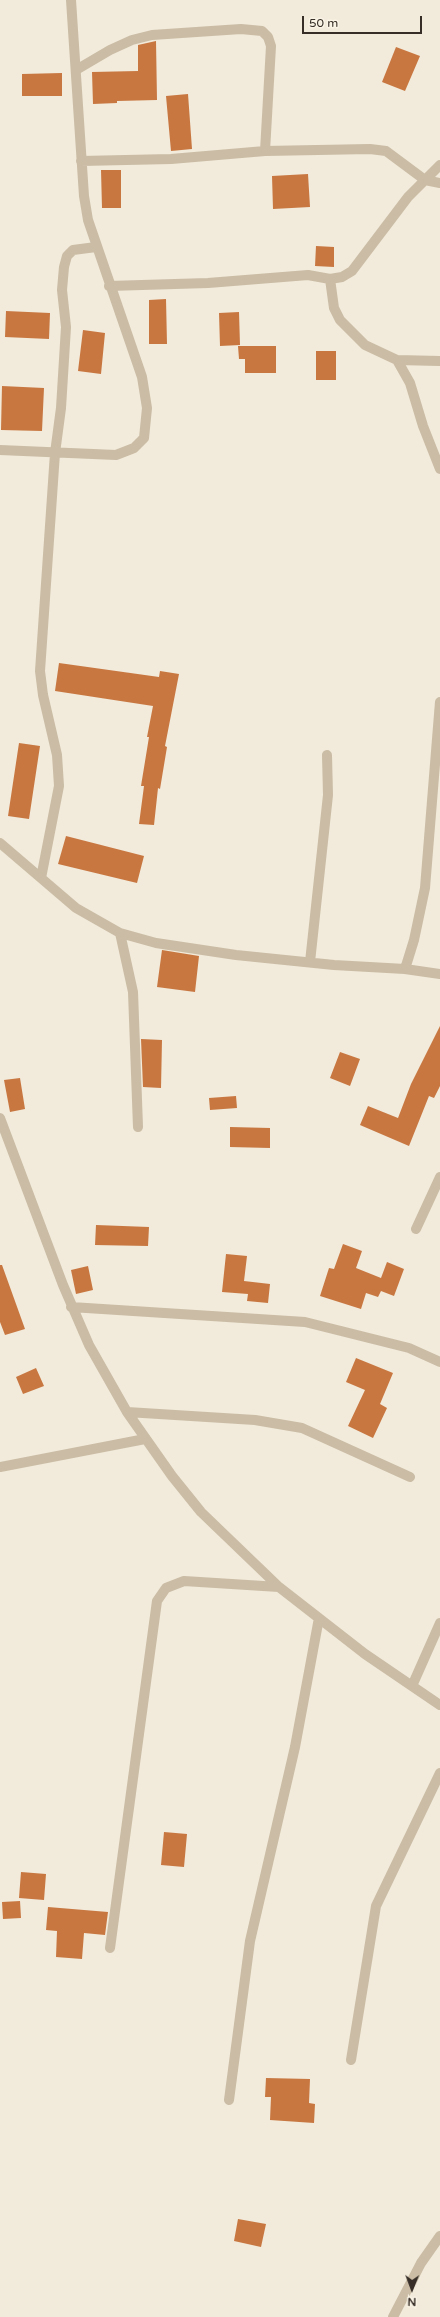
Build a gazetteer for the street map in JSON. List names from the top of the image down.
{
  "scale_bar": "50 m",
  "north": "bottom"
}
